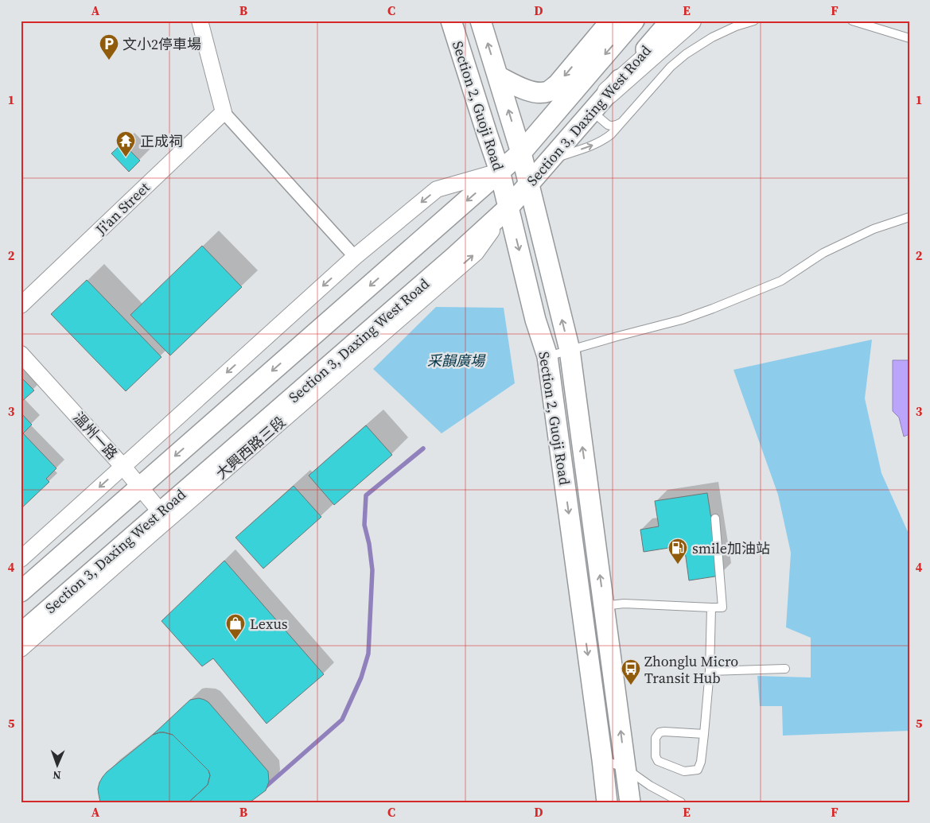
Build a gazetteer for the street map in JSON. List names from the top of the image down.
{
  "streets": {
    "street": [
      "Section 2, Guoji Road",
      "Section 3, Daxing West Road",
      "Ji'an Street",
      "溫州一路"
    ]
  },
  "crossings": [
    ["Section 2, Guoji Road", "Section 3, Daxing West Road"],
    ["Section 3, Daxing West Road", "溫州一路"]
  ],
  "parks": ["采韻廣場"],
  "places": {
    "parking": ["文小2停車場"],
    "temple": ["正成祠"],
    "fuel station": ["smile加油站"],
    "shop": ["Lexus"],
    "bus stop": ["Zhonglu Micro Transit Hub"]
  },
  "north": "bottom",
  "grid": {
    "columns": [
      "A",
      "B",
      "C",
      "D",
      "E",
      "F"
    ],
    "rows": [
      "1",
      "2",
      "3",
      "4",
      "5"
    ]
  }
}
